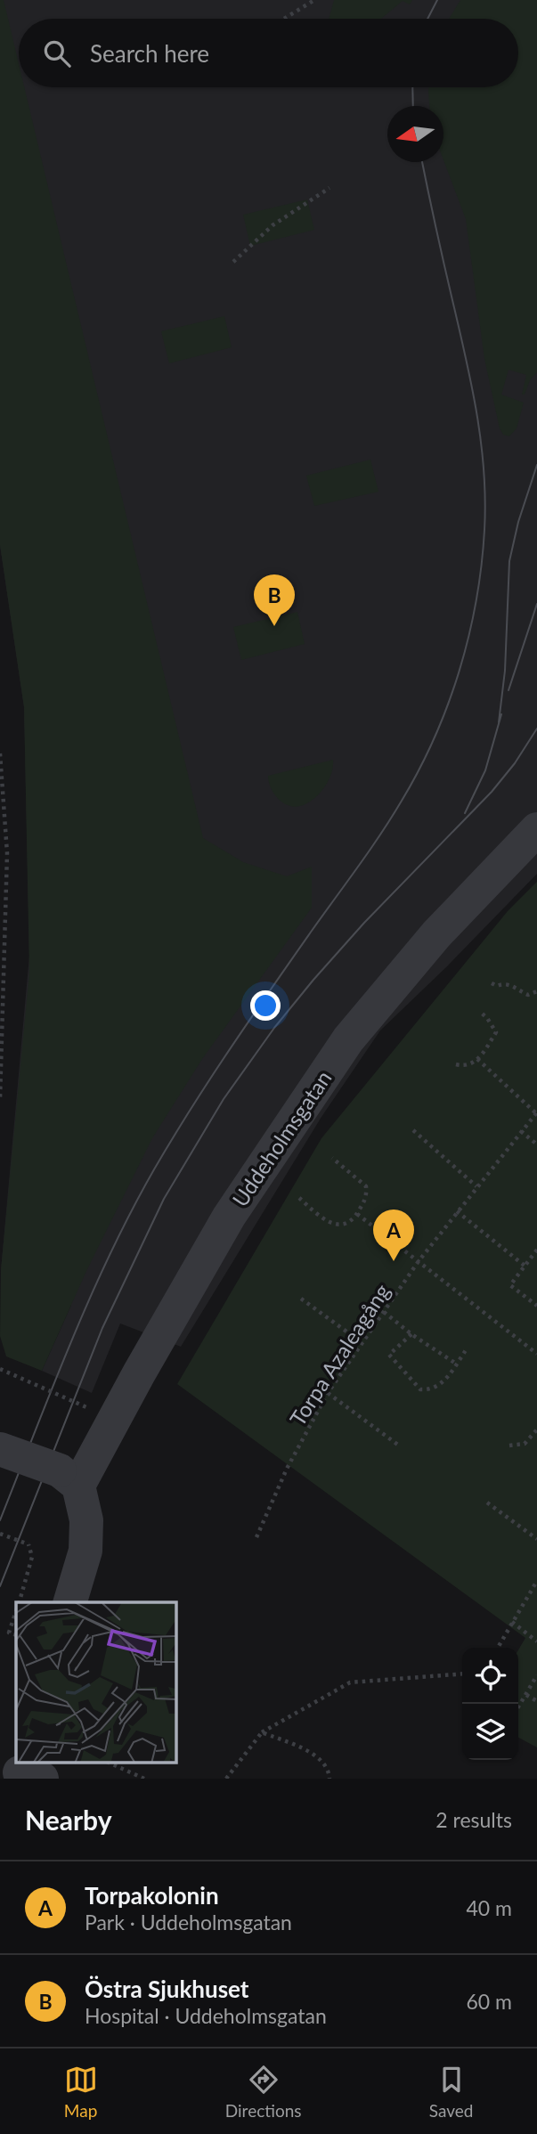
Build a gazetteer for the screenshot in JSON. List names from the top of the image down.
{
  "streets": {
    "street": ["Uddeholmsgatan"],
    "path": ["Torpa Azaleagång"]
  },
  "north": "left",
  "page": {
    "search": "Search here",
    "pins": ["B", "A"],
    "heading": ["Nearby", "2 results"],
    "list": [
      {
        "mark": "A",
        "name": "Torpakolonin",
        "note": "Park · Uddeholmsgatan",
        "value": "40 m"
      },
      {
        "mark": "B",
        "name": "Östra Sjukhuset",
        "note": "Hospital · Uddeholmsgatan",
        "value": "60 m"
      }
    ],
    "nav": ["Map", "Directions", "Saved"]
  }
}
